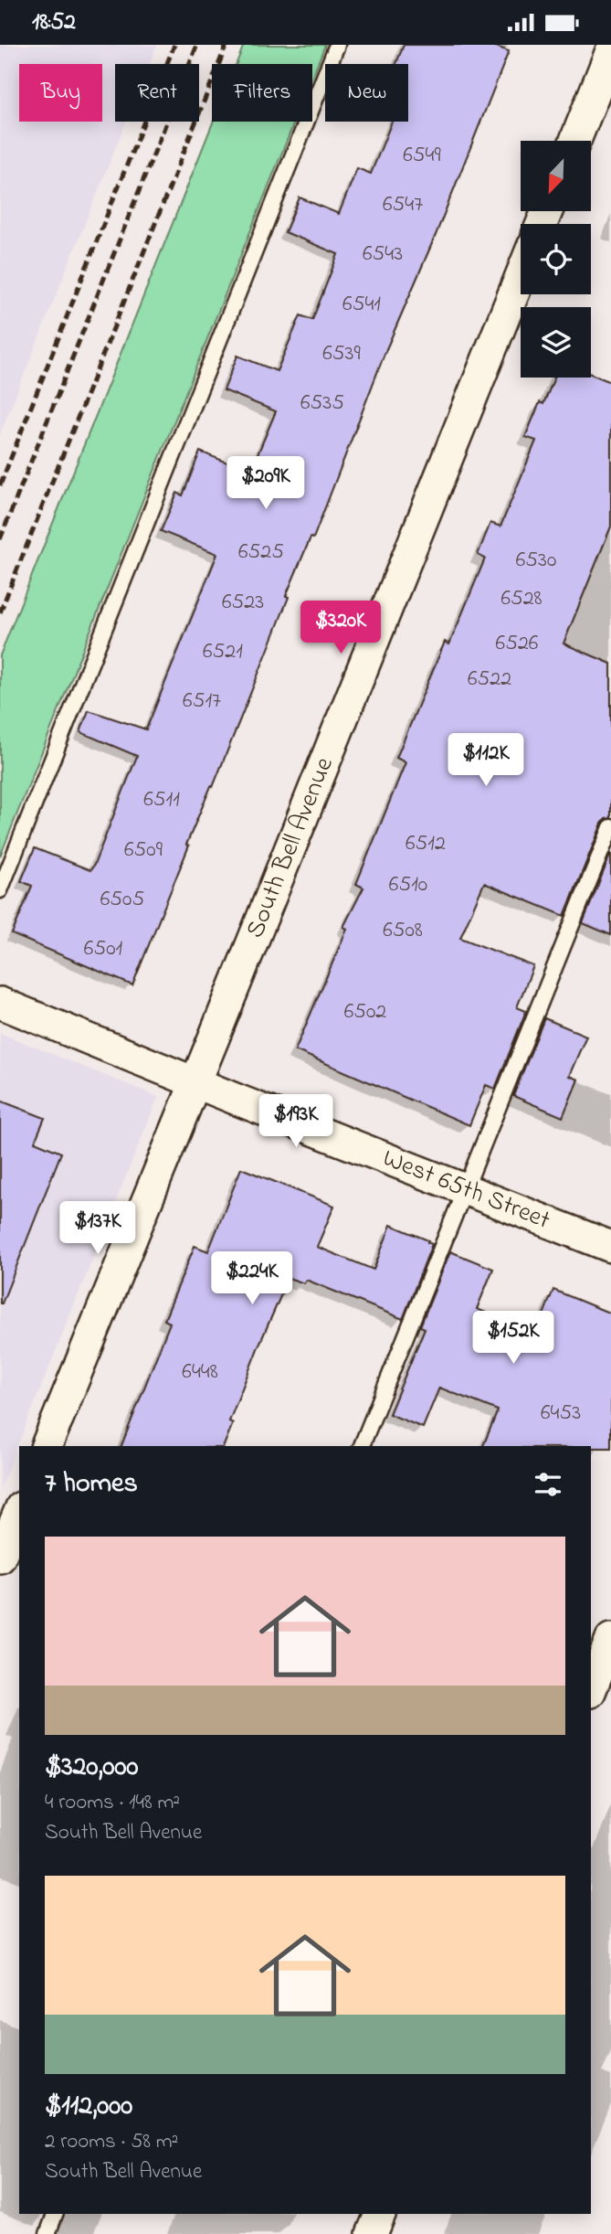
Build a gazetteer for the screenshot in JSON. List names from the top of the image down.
{
  "streets": {
    "street": ["South Bell Avenue", "West 65th Street"]
  },
  "crossings": [
    ["South Bell Avenue", "West 65th Street"]
  ],
  "house_numbers": [
    "6549",
    "6547",
    "6543",
    "6541",
    "6539",
    "6535",
    "6525",
    "6530",
    "6528",
    "6523",
    "6526",
    "6521",
    "6522",
    "6517",
    "6511",
    "6512",
    "6509",
    "6510",
    "6505",
    "6508",
    "6501",
    "6502",
    "6448",
    "6453"
  ],
  "north": "bottom left",
  "page": {
    "status": "18:52",
    "chip": [
      "Buy",
      "Rent",
      "Filters",
      "New"
    ],
    "price": [
      "$209K",
      "$320K",
      "$112K",
      "$193K",
      "$137K",
      "$224K",
      "$152K"
    ],
    "heading": "7 homes",
    "list": [
      {
        "name": "$320,000",
        "note": "4 rooms · 148 m² · South Bell Avenue"
      },
      {
        "name": "$112,000",
        "note": "2 rooms · 58 m² · South Bell Avenue"
      }
    ]
  }
}
